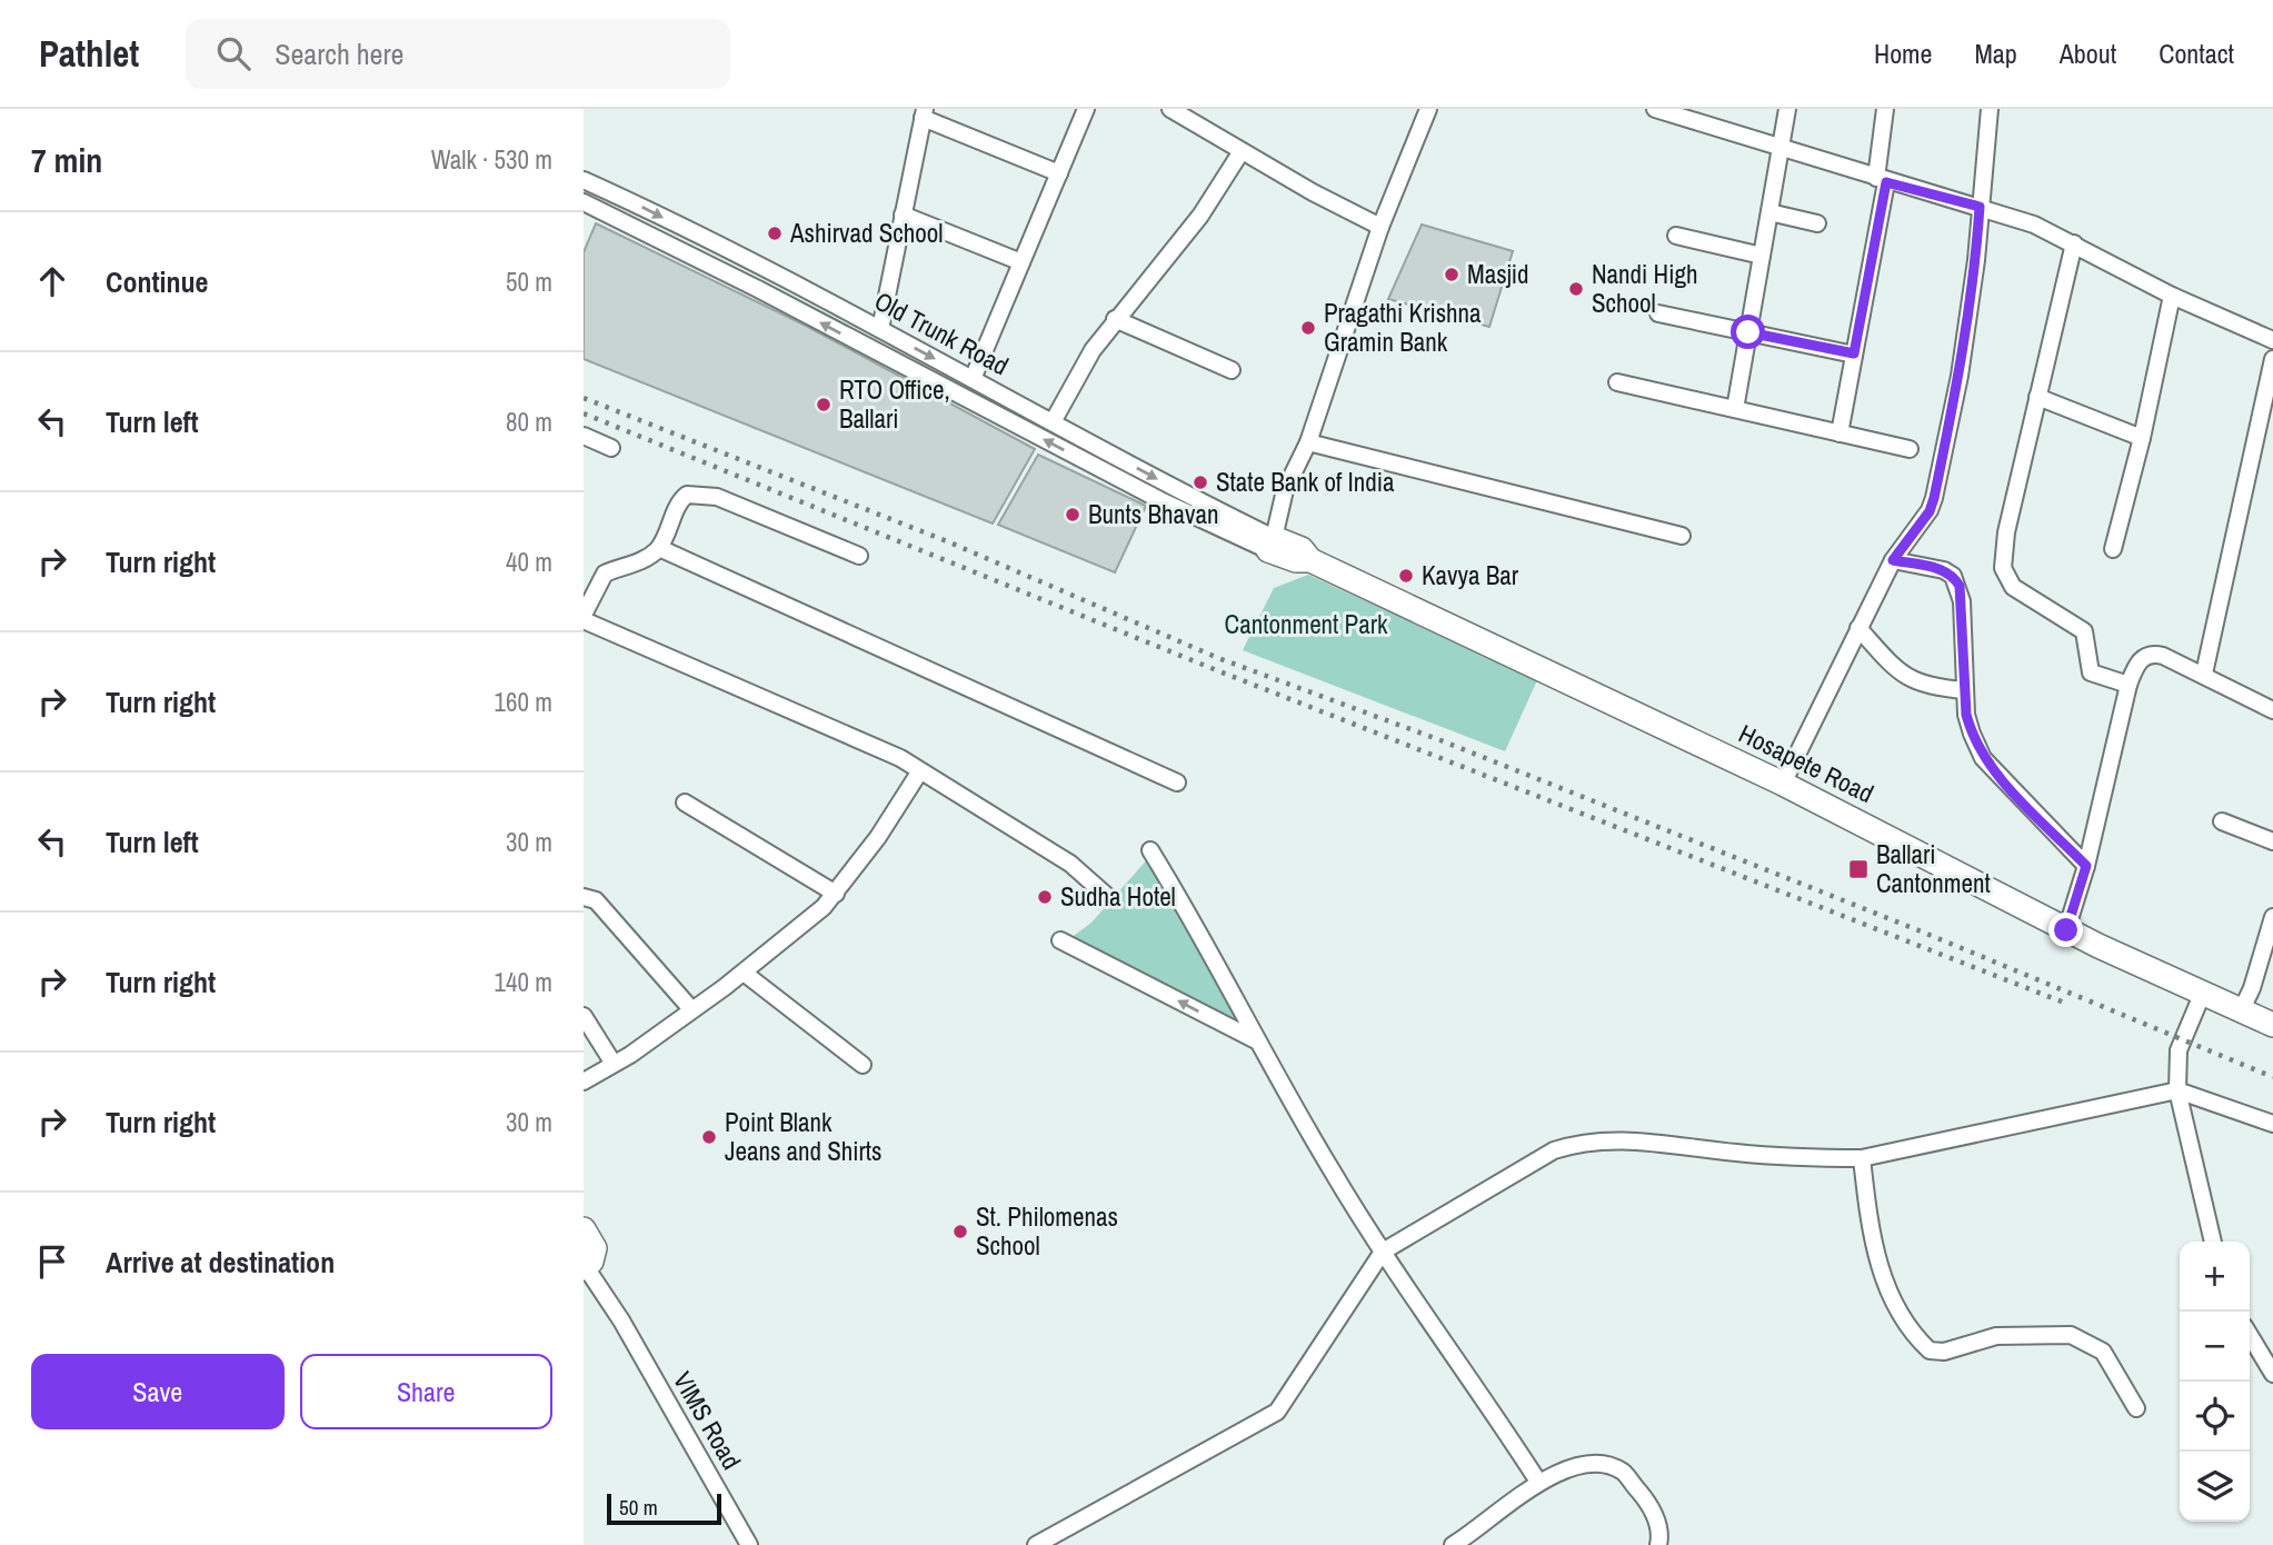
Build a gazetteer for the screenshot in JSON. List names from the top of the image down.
{
  "streets": {
    "highway": ["Hosapete Road"],
    "street": ["Old Trunk Road", "VIMS Road"]
  },
  "crossings": [
    ["Old Trunk Road", "Hosapete Road"]
  ],
  "parks": ["Cantonment Park"],
  "places": {
    "other": [
      "Ashirvad School",
      "Masjid",
      "Nandi High School",
      "Pragathi Krishna Gramin Bank",
      "RTO Office, Ballari",
      "State Bank of India",
      "Bunts Bhavan",
      "Kavya Bar",
      "Sudha Hotel",
      "Point Blank Jeans and Shirts",
      "St. Philomenas School"
    ],
    "transit": ["Ballari Cantonment"]
  },
  "scale_bar": "50 m",
  "page": {
    "header": "Pathlet",
    "search": "Search here",
    "nav": [
      "Home",
      "Map",
      "About",
      "Contact"
    ],
    "heading": ["7 min", "Walk · 530 m"],
    "list": [
      ["Continue", "50 m"],
      ["Turn left", "80 m"],
      ["Turn right", "40 m"],
      ["Turn right", "160 m"],
      ["Turn left", "30 m"],
      ["Turn right", "140 m"],
      ["Turn right", "30 m"],
      "Arrive at destination"
    ],
    "map_buttons": ["+", "−"],
    "buttons": ["Save", "Share"],
    "scale": "50 m"
  }
}
